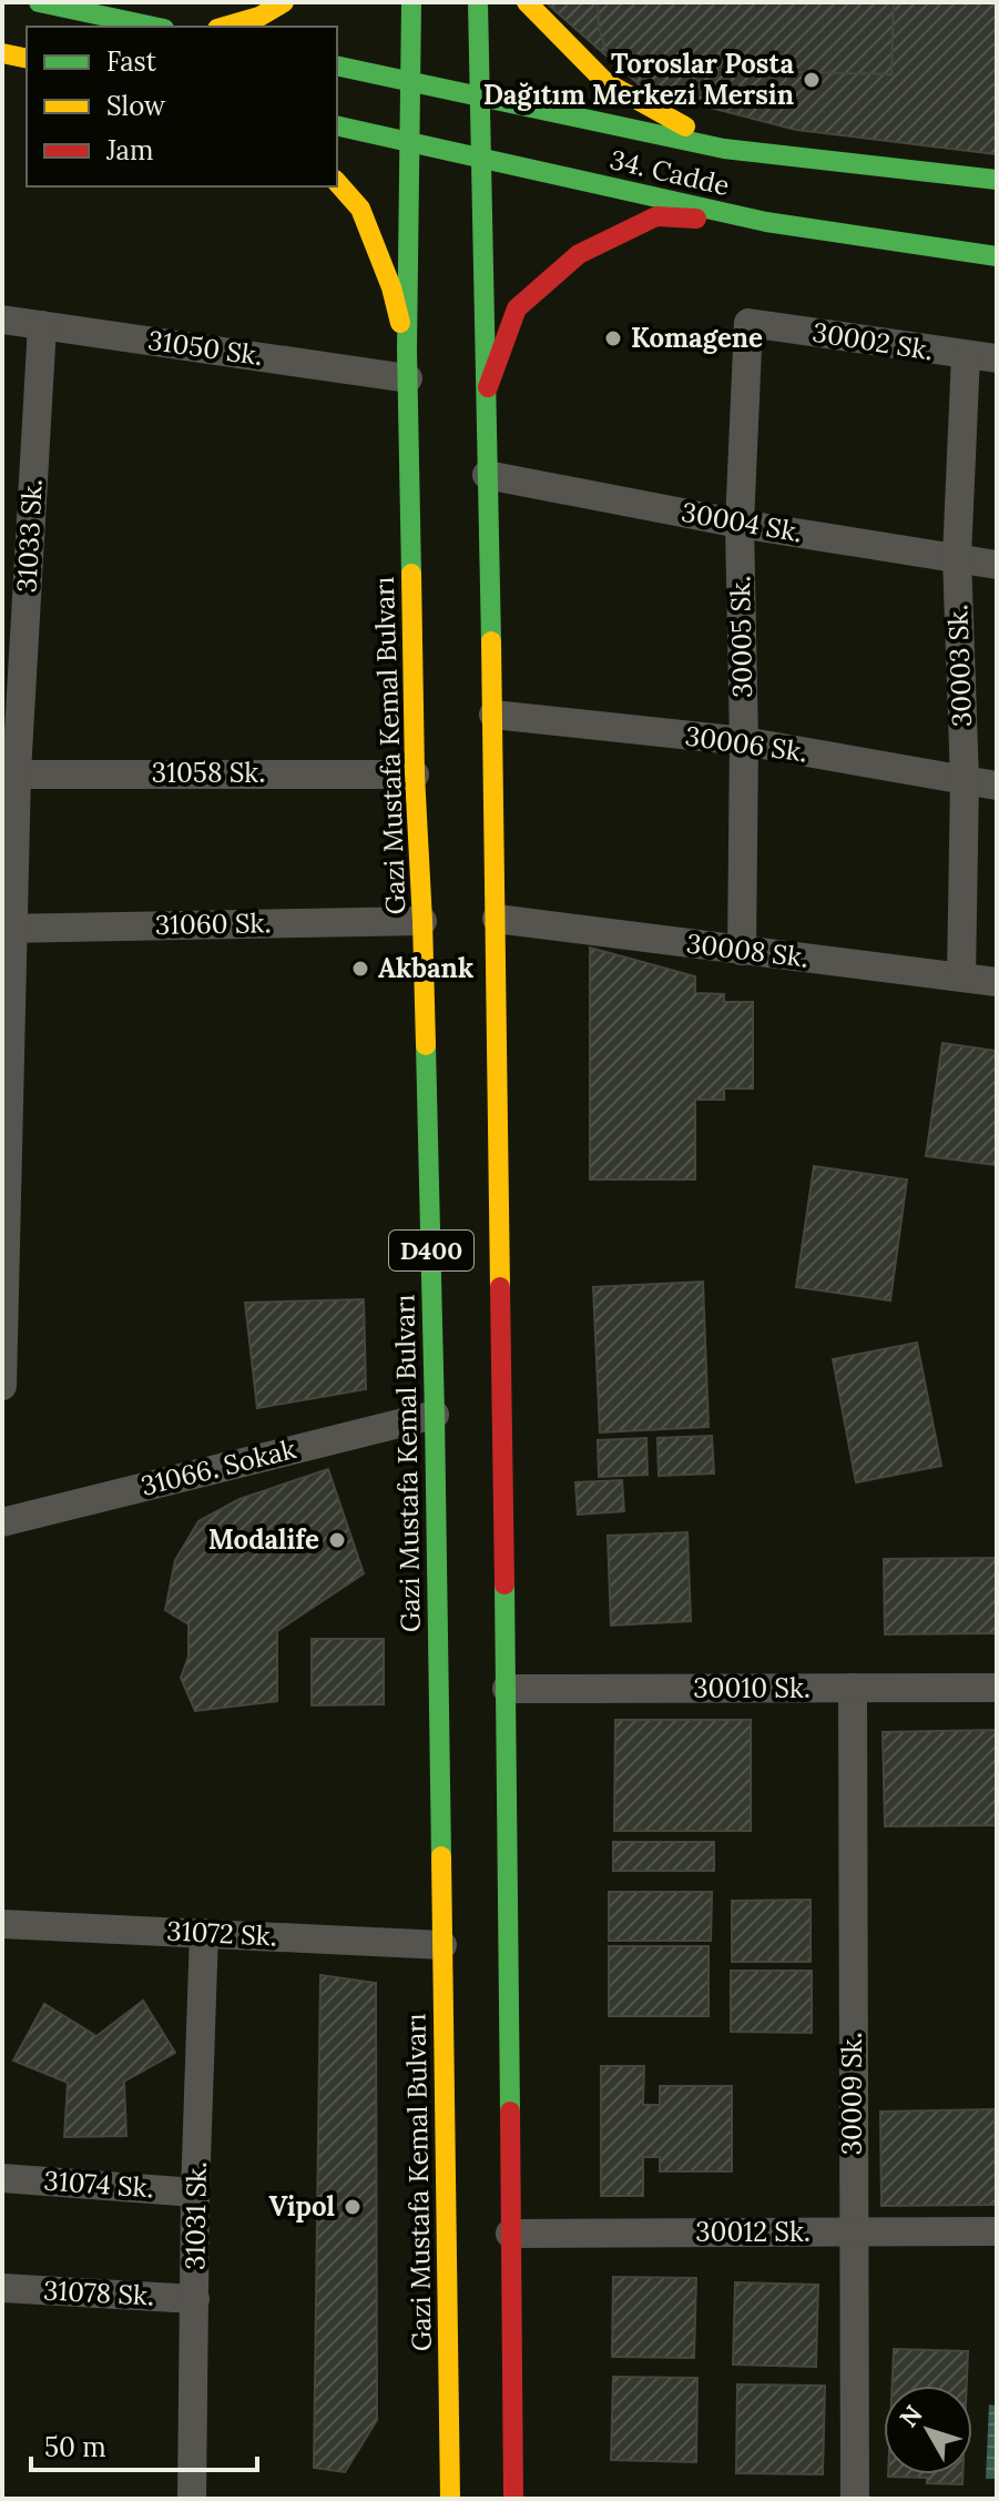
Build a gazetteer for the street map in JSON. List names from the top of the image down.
{
  "streets": {
    "main road": ["34. Cadde", "Gazi Mustafa Kemal Bulvarı", "D400"],
    "street": [
      "30002 Sk.",
      "31050 Sk.",
      "30004 Sk.",
      "31033 Sk.",
      "30005 Sk.",
      "30003 Sk.",
      "30006 Sk.",
      "31058 Sk.",
      "31060 Sk.",
      "30008 Sk.",
      "31066. Sokak",
      "30010 Sk.",
      "31072 Sk.",
      "30009 Sk.",
      "31074 Sk.",
      "31031 Sk.",
      "30012 Sk.",
      "31078 Sk."
    ]
  },
  "crossings": [
    ["34. Cadde", "Gazi Mustafa Kemal Bulvarı"],
    ["34. Cadde", "D400"],
    ["30002 Sk.", "30005 Sk."],
    ["30002 Sk.", "30003 Sk."],
    ["31050 Sk.", "31033 Sk."],
    ["31050 Sk.", "Gazi Mustafa Kemal Bulvarı"],
    ["30004 Sk.", "30005 Sk."],
    ["30004 Sk.", "30003 Sk."],
    ["30004 Sk.", "D400"],
    ["31033 Sk.", "31058 Sk."],
    ["31033 Sk.", "31060 Sk."],
    ["30005 Sk.", "30006 Sk."],
    ["30005 Sk.", "30008 Sk."],
    ["30003 Sk.", "30006 Sk."],
    ["30003 Sk.", "30008 Sk."],
    ["30006 Sk.", "D400"],
    ["Gazi Mustafa Kemal Bulvarı", "31058 Sk."],
    ["Gazi Mustafa Kemal Bulvarı", "31060 Sk."],
    ["Gazi Mustafa Kemal Bulvarı", "31066. Sokak"],
    ["Gazi Mustafa Kemal Bulvarı", "31072 Sk."],
    ["30008 Sk.", "D400"],
    ["D400", "30010 Sk."],
    ["D400", "30012 Sk."],
    ["30010 Sk.", "30009 Sk."],
    ["31072 Sk.", "31031 Sk."],
    ["30009 Sk.", "30012 Sk."],
    ["31074 Sk.", "31031 Sk."],
    ["31031 Sk.", "31078 Sk."]
  ],
  "places": [
    "Toroslar Posta Dağıtım Merkezi Mersin",
    "Komagene",
    "Akbank",
    "Modalife",
    "Vipol"
  ],
  "legend": ["Fast", "Slow", "Jam"],
  "scale_bar": "50 m",
  "north": "top left"
}
